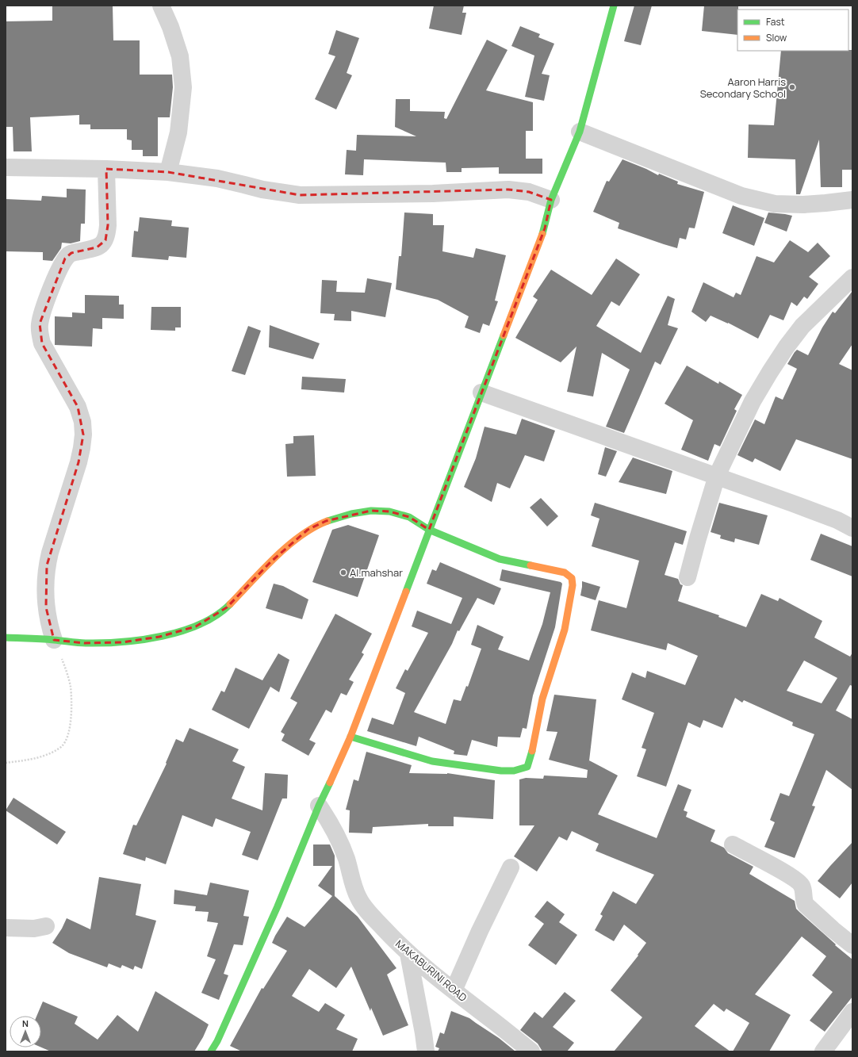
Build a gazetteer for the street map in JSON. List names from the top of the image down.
{
  "streets": {
    "street": ["MAKABURINI ROAD"]
  },
  "places": ["Aaron Harris Secondary School", "Al.mahshar"],
  "legend": ["Fast", "Slow"],
  "north": "top"
}
